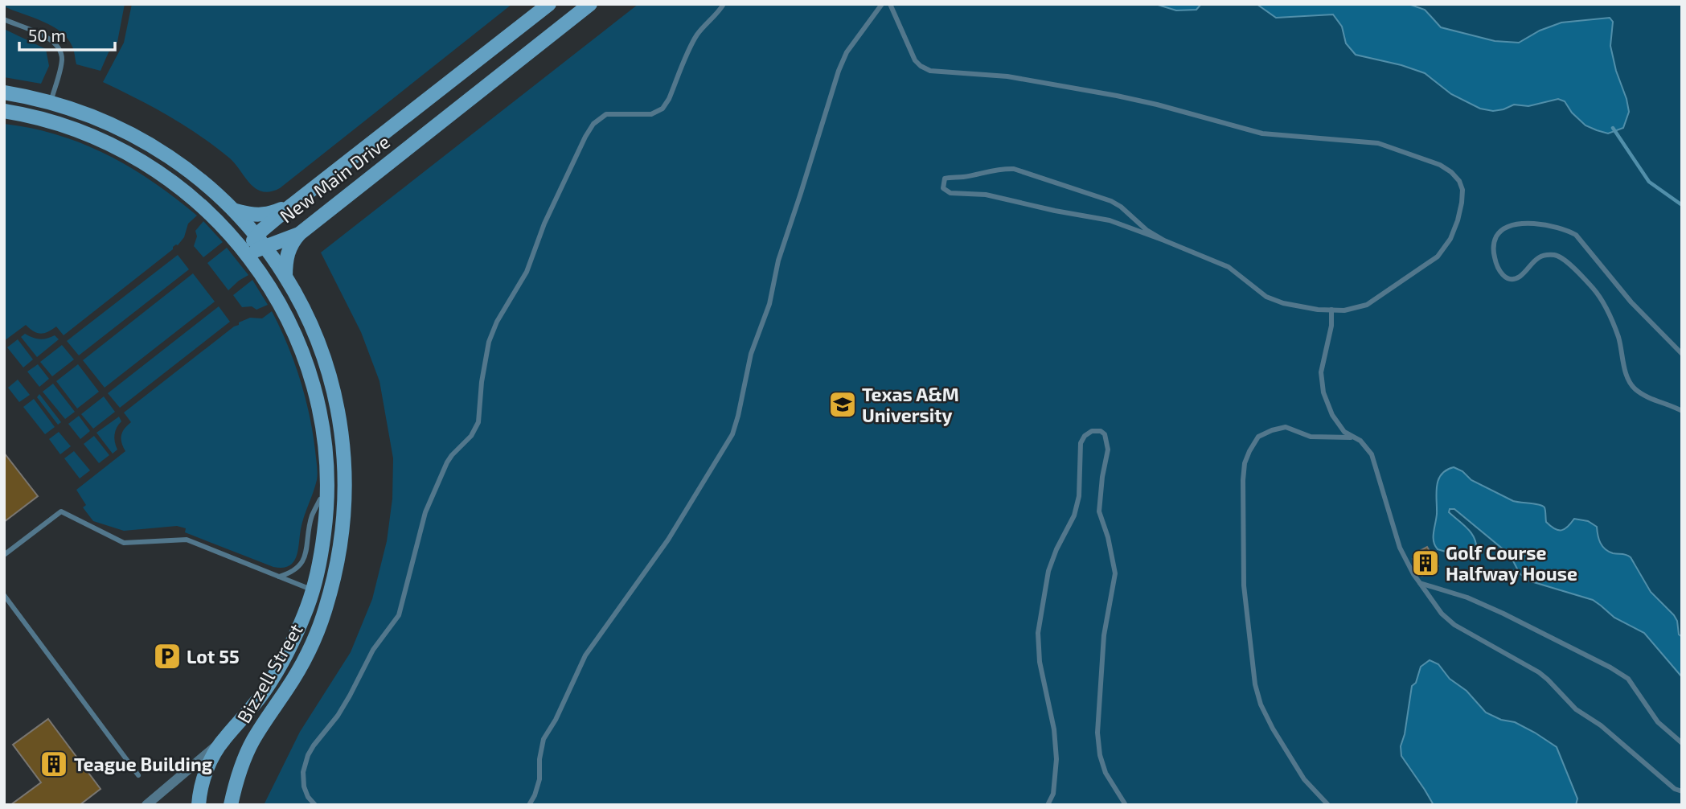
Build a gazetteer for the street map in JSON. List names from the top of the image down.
{
  "streets": {
    "street": ["New Main Drive", "Bizzell Street"]
  },
  "crossings": [
    ["New Main Drive", "Bizzell Street"]
  ],
  "places": {
    "school or university": ["Texas A&M University"],
    "building": ["Golf Course Halfway House", "Teague Building"],
    "parking": ["Lot 55"]
  },
  "scale_bar": "50 m"
}
